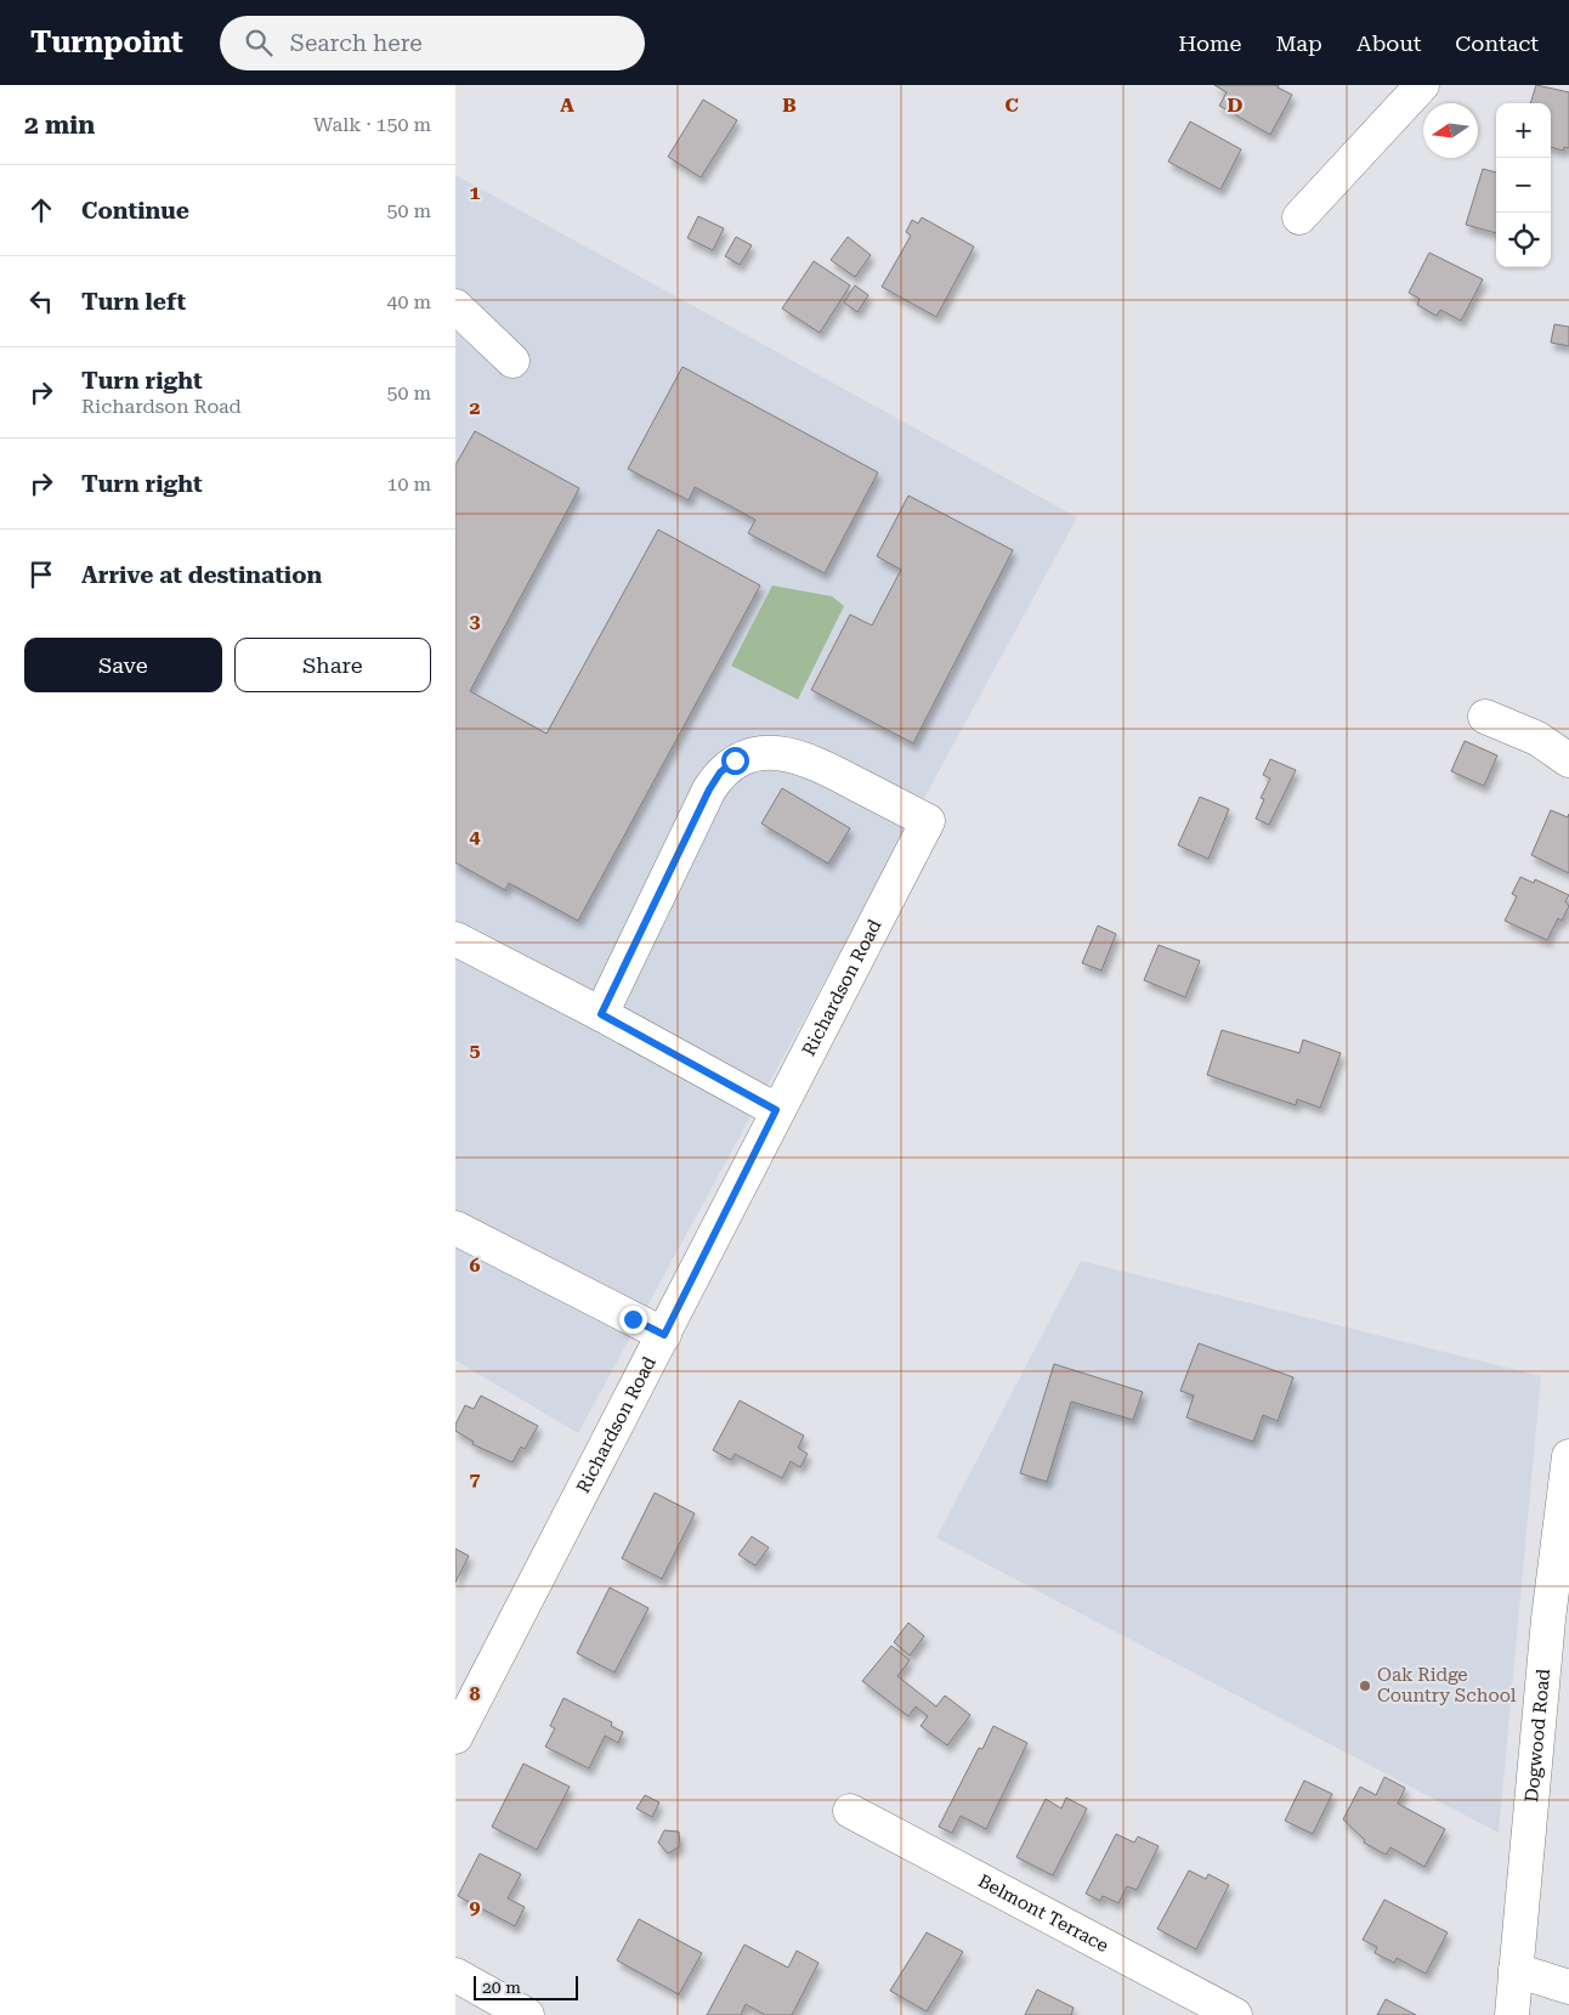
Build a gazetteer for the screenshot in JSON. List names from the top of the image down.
{
  "streets": {
    "street": ["Richardson Road", "Dogwood Road", "Belmont Terrace"]
  },
  "places": ["Oak Ridge Country School"],
  "scale_bar": "20 m",
  "north": "left",
  "page": {
    "header": "Turnpoint",
    "search": "Search here",
    "nav": [
      "Home",
      "Map",
      "About",
      "Contact"
    ],
    "heading": ["2 min", "Walk · 150 m"],
    "map_buttons": ["+", "−"],
    "list": [
      ["Continue", "50 m"],
      ["Turn left", "40 m"],
      ["Turn right", "Richardson Road", "50 m"],
      ["Turn right", "10 m"],
      "Arrive at destination"
    ],
    "buttons": ["Save", "Share"],
    "scale": "20 m"
  },
  "grid": {
    "columns": [
      "A",
      "B",
      "C",
      "D"
    ],
    "rows": [
      "1",
      "2",
      "3",
      "4",
      "5",
      "6",
      "7",
      "8",
      "9"
    ]
  }
}
